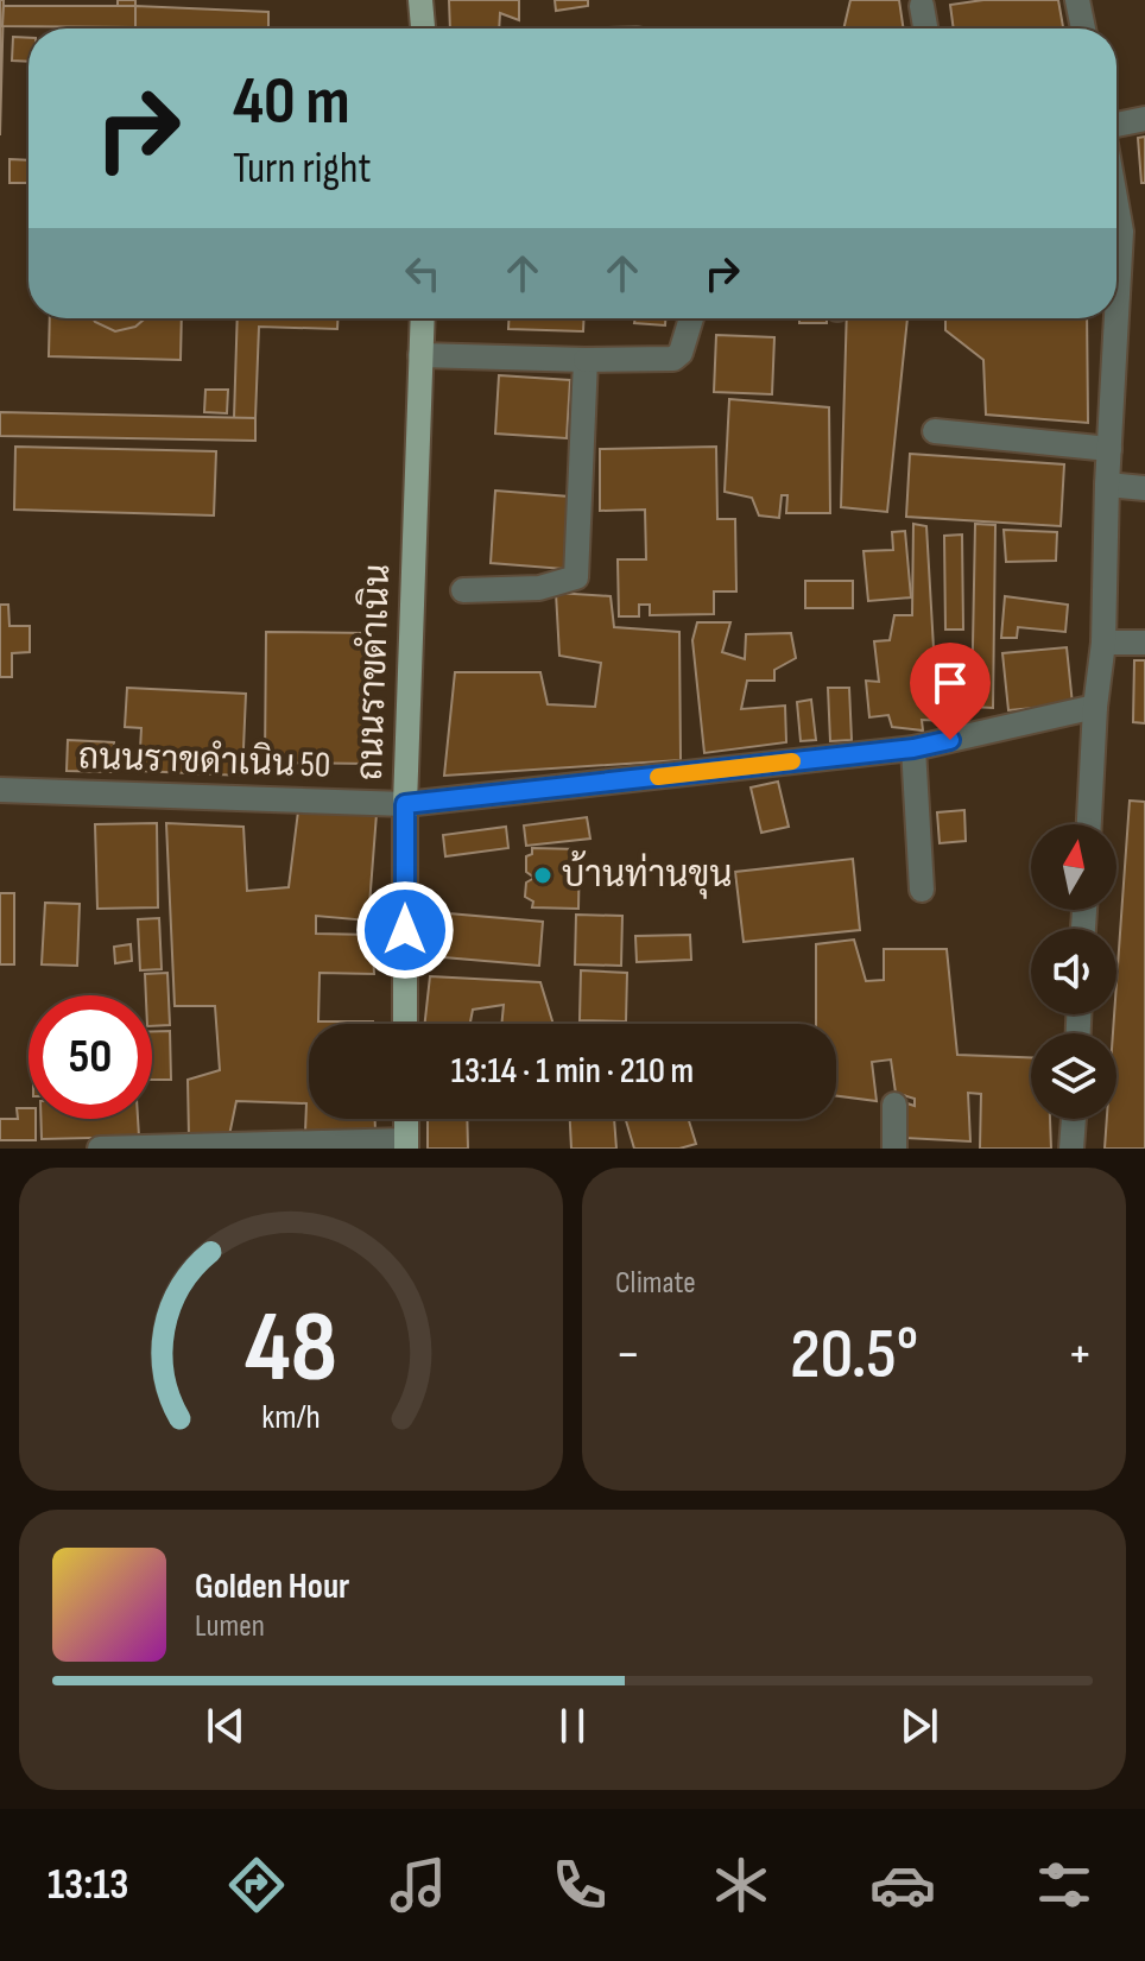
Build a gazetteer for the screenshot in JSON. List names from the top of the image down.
{
  "streets": {
    "main road": ["ถนนราขดำเนิน"],
    "street": ["ถนนราขดำเนิน 50"]
  },
  "crossings": [
    ["ถนนราขดำเนิน", "ถนนราขดำเนิน 50"]
  ],
  "places": ["บ้านท่านขุน"],
  "north": "top",
  "page": {
    "turn": ["40 m", "Turn right"],
    "limit": "50",
    "trip": "13:14 · 1 min · 210 m",
    "tile": "Climate",
    "heat": ["−", "20.5°", "+"],
    "song": ["Golden Hour", "Lumen"],
    "tabs": "13:13",
    "gauge": ["48", "km/h"]
  }
}
